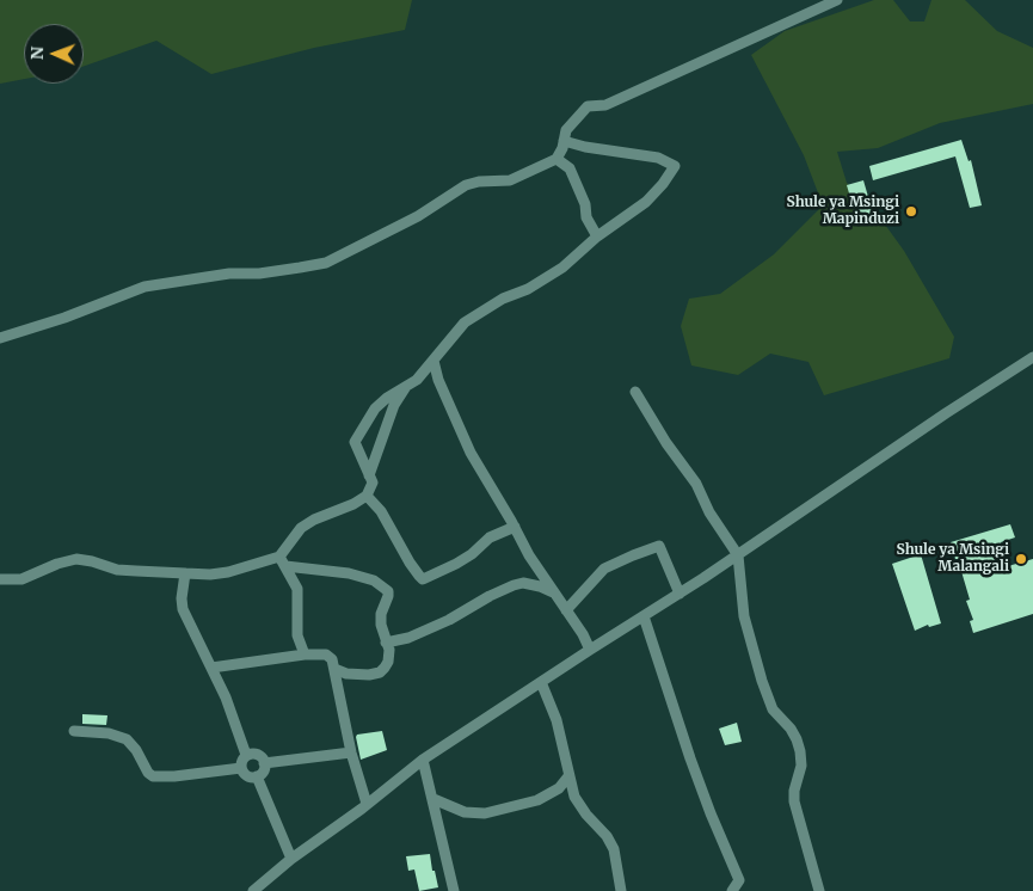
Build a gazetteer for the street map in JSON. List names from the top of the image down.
{
  "places": ["Shule ya Msingi Mapinduzi", "Shule ya Msingi Malangali"],
  "north": "left"
}
